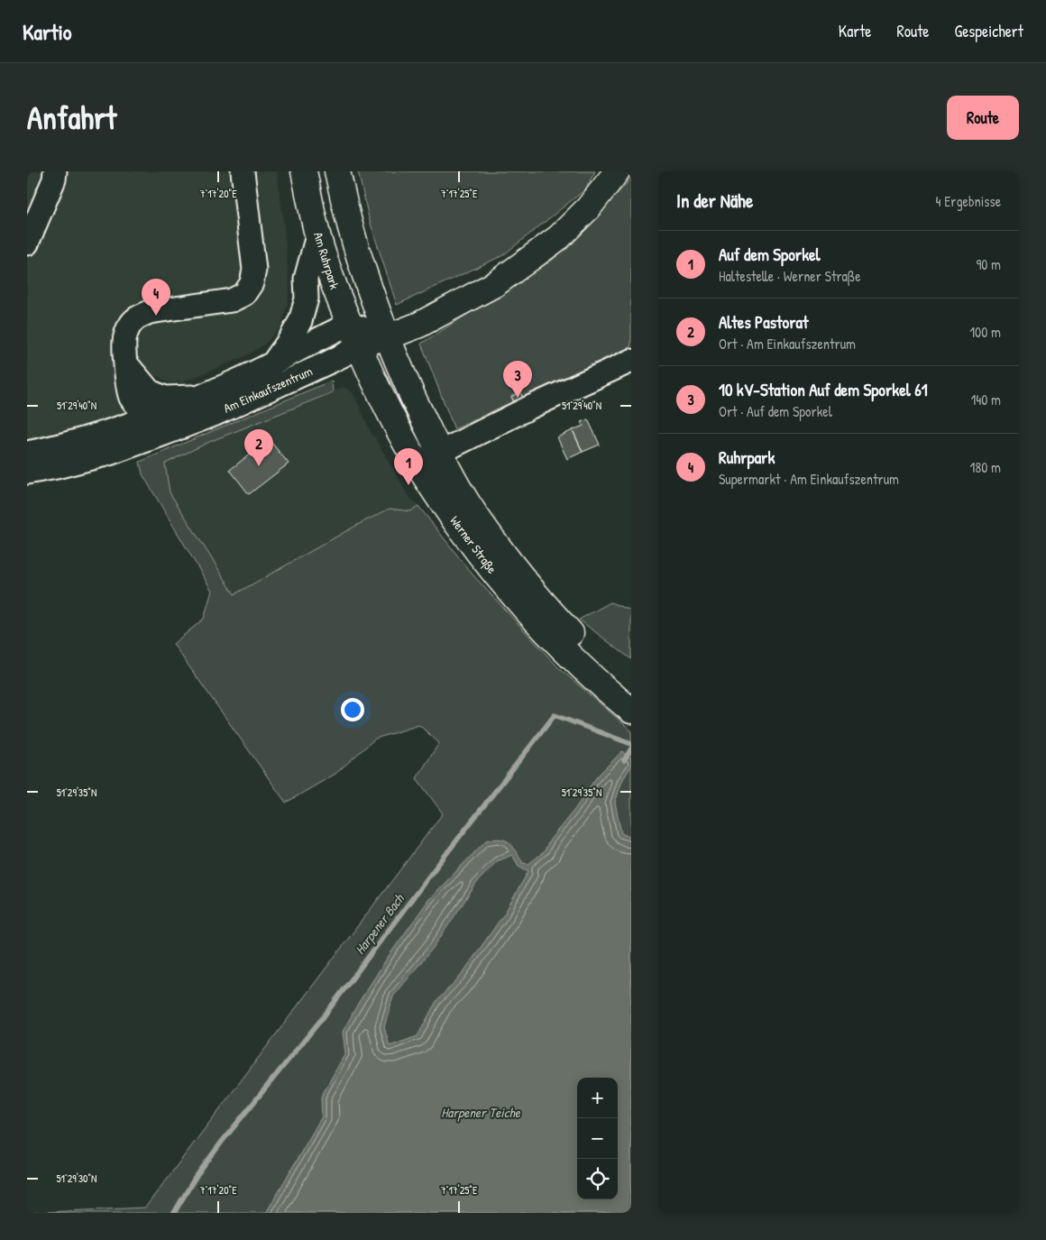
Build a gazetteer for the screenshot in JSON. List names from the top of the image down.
{
  "streets": {
    "main road": ["Am Ruhrpark", "Werner Straße"],
    "street": ["Am Einkaufszentrum"]
  },
  "crossings": [
    ["Am Ruhrpark", "Am Einkaufszentrum"],
    ["Am Ruhrpark", "Werner Straße"],
    ["Am Einkaufszentrum", "Werner Straße"]
  ],
  "water": ["Harpener Bach", "Harpener Teiche"],
  "page": {
    "header": "Kartio",
    "nav": ["Karte", "Route", "Gespeichert"],
    "buttons": "Route",
    "title": "Anfahrt",
    "heading": ["In der Nähe", "4 Ergebnisse"],
    "list": [
      {
        "mark": "1",
        "name": "Auf dem Sporkel",
        "note": "Haltestelle · Werner Straße",
        "value": "90 m"
      },
      {
        "mark": "2",
        "name": "Altes Pastorat",
        "note": "Ort · Am Einkaufszentrum",
        "value": "100 m"
      },
      {
        "mark": "3",
        "name": "10 kV-Station Auf dem Sporkel 61",
        "note": "Ort · Auf dem Sporkel",
        "value": "140 m"
      },
      {
        "mark": "4",
        "name": "Ruhrpark",
        "note": "Supermarkt · Am Einkaufszentrum",
        "value": "180 m"
      }
    ],
    "pins": [
      "4",
      "3",
      "2",
      "1"
    ],
    "map_buttons": ["+", "−"]
  },
  "coordinates": [
    "7°17'20\"E",
    "7°17'25\"E",
    "51°29'40\"N",
    "51°29'35\"N",
    "51°29'30\"N"
  ]
}
